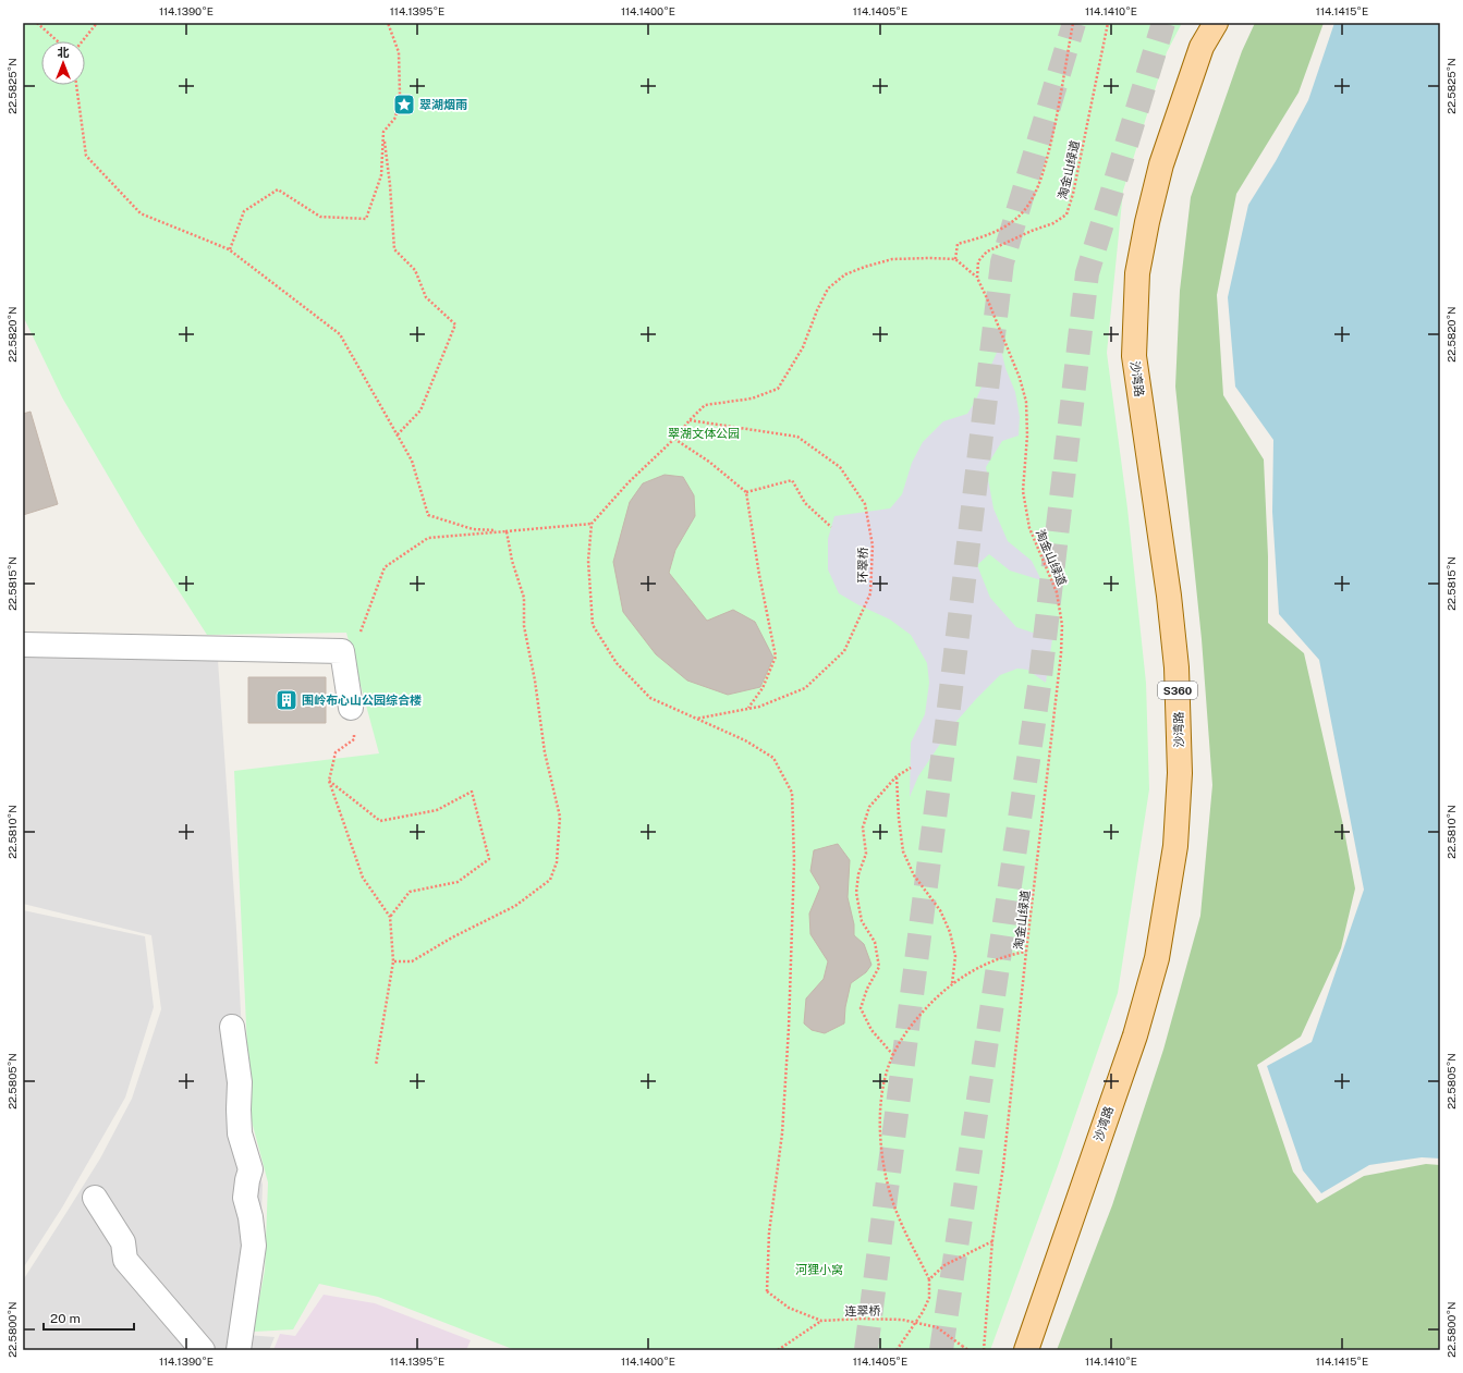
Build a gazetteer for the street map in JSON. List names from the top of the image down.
{
  "streets": {
    "main road": ["沙湾路", "S360"],
    "path": ["淘金山绿道", "环翠桥", "连翠桥"]
  },
  "crossings": [
    ["环翠桥", "连翠桥"]
  ],
  "parks": ["翠湖文体公园", "河狸小窝"],
  "places": {
    "place": ["翠湖烟雨"],
    "building": ["围岭布心山公园综合楼"]
  },
  "scale_bar": "20 m",
  "north": "top",
  "coordinates": [
    "114.1390°E",
    "114.1395°E",
    "114.1400°E",
    "114.1405°E",
    "114.1410°E",
    "114.1415°E",
    "22.5825°N",
    "22.5820°N",
    "22.5815°N",
    "22.5810°N",
    "22.5805°N",
    "22.5800°N"
  ]
}
